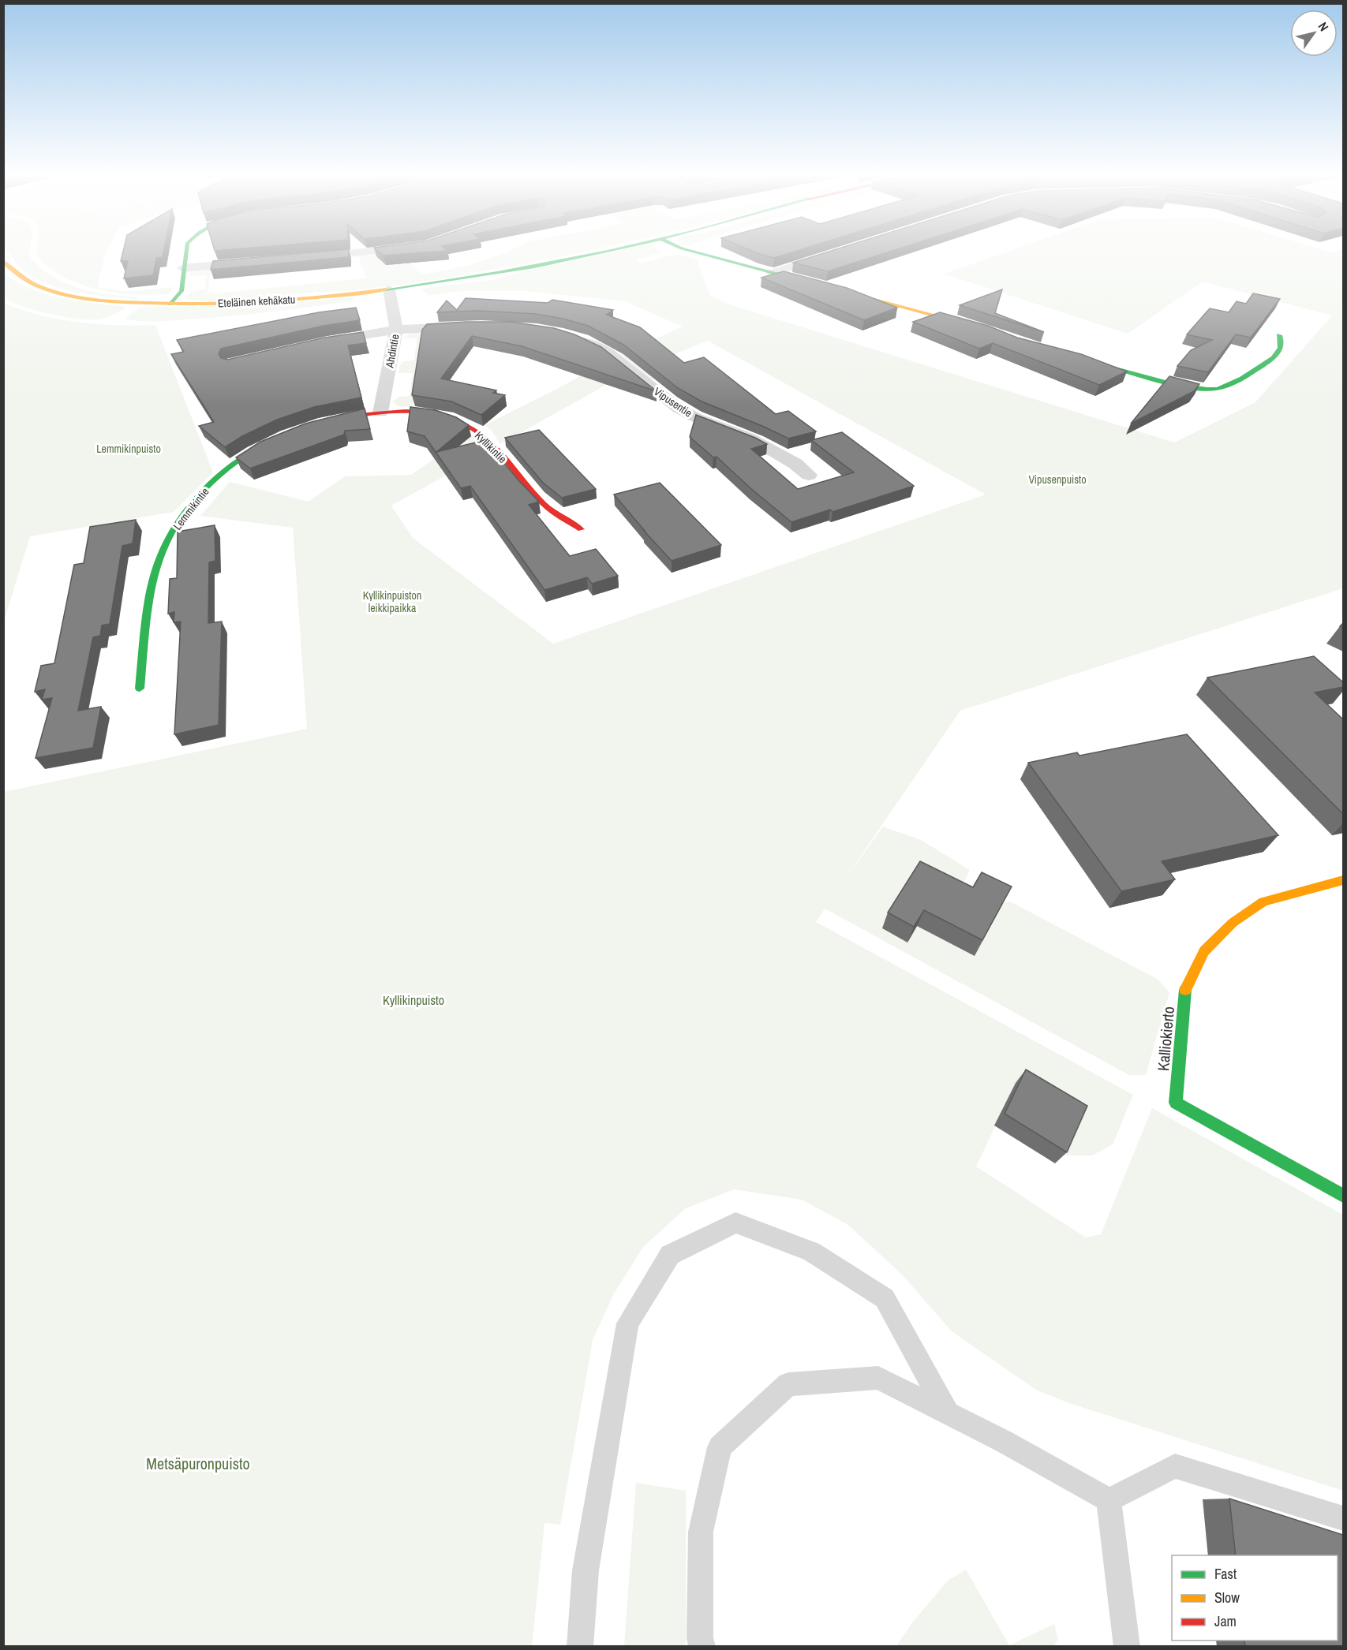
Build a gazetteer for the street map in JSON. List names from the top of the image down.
{
  "streets": {
    "street": [
      "Eteläinen kehäkatu",
      "Ahdintie",
      "Vipusentie",
      "Kyllikintie",
      "Lemmikintie",
      "Kalliokierto"
    ]
  },
  "crossings": [
    ["Eteläinen kehäkatu", "Ahdintie"],
    ["Ahdintie", "Kyllikintie"]
  ],
  "parks": [
    "Lemmikinpuisto",
    "Vipusenpuisto",
    "Kyllikinpuiston leikkipaikka",
    "Kyllikinpuisto",
    "Metsäpuronpuisto"
  ],
  "legend": ["Fast", "Slow", "Jam"],
  "north": "top right"
}
